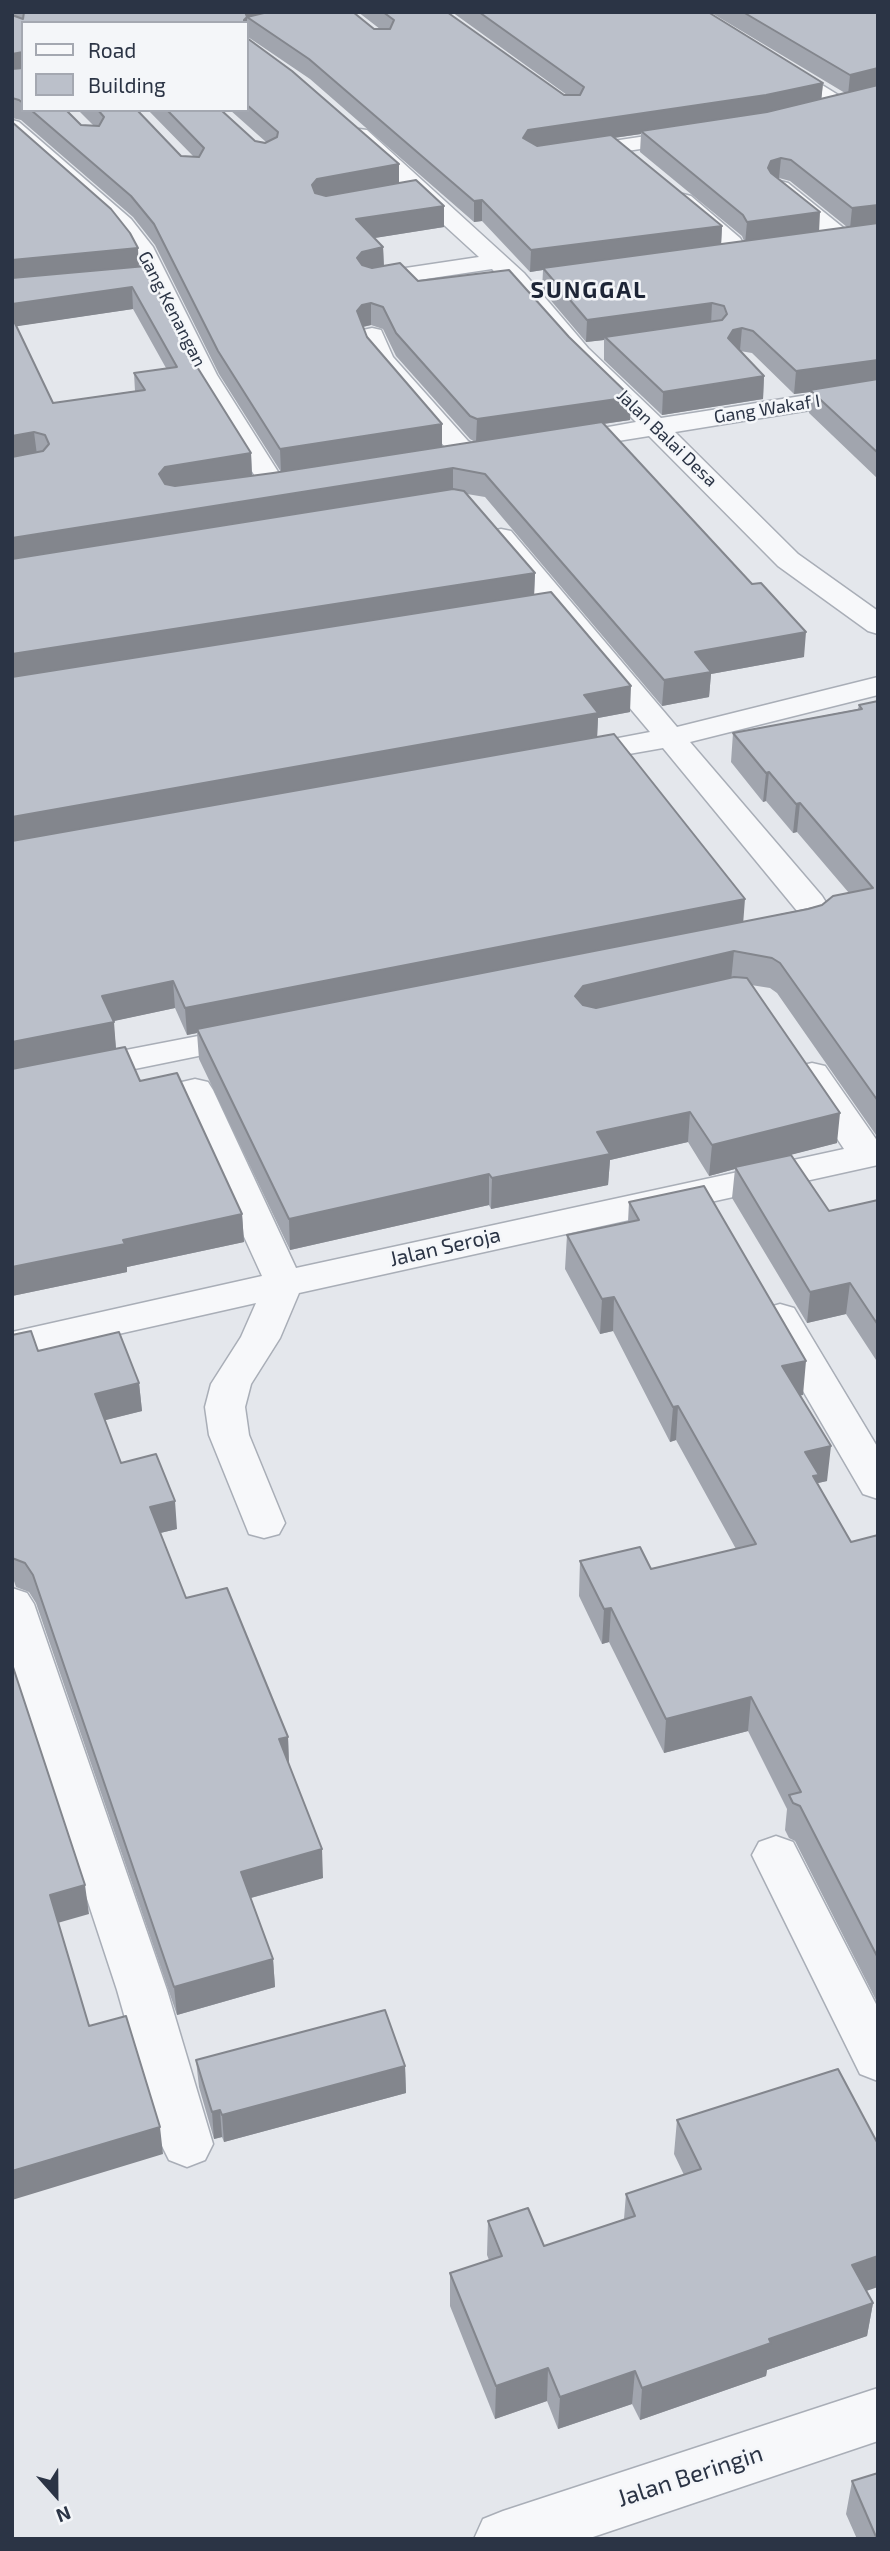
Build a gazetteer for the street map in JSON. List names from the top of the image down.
{
  "streets": {
    "street": [
      "Gang Kenangan",
      "Gang Wakaf I",
      "Jalan Balai Desa",
      "Jalan Seroja",
      "Jalan Beringin"
    ]
  },
  "crossings": [
    ["Gang Wakaf I", "Jalan Balai Desa"]
  ],
  "districts": ["SUNGGAL"],
  "legend": ["Road", "Building"],
  "north": "bottom"
}
